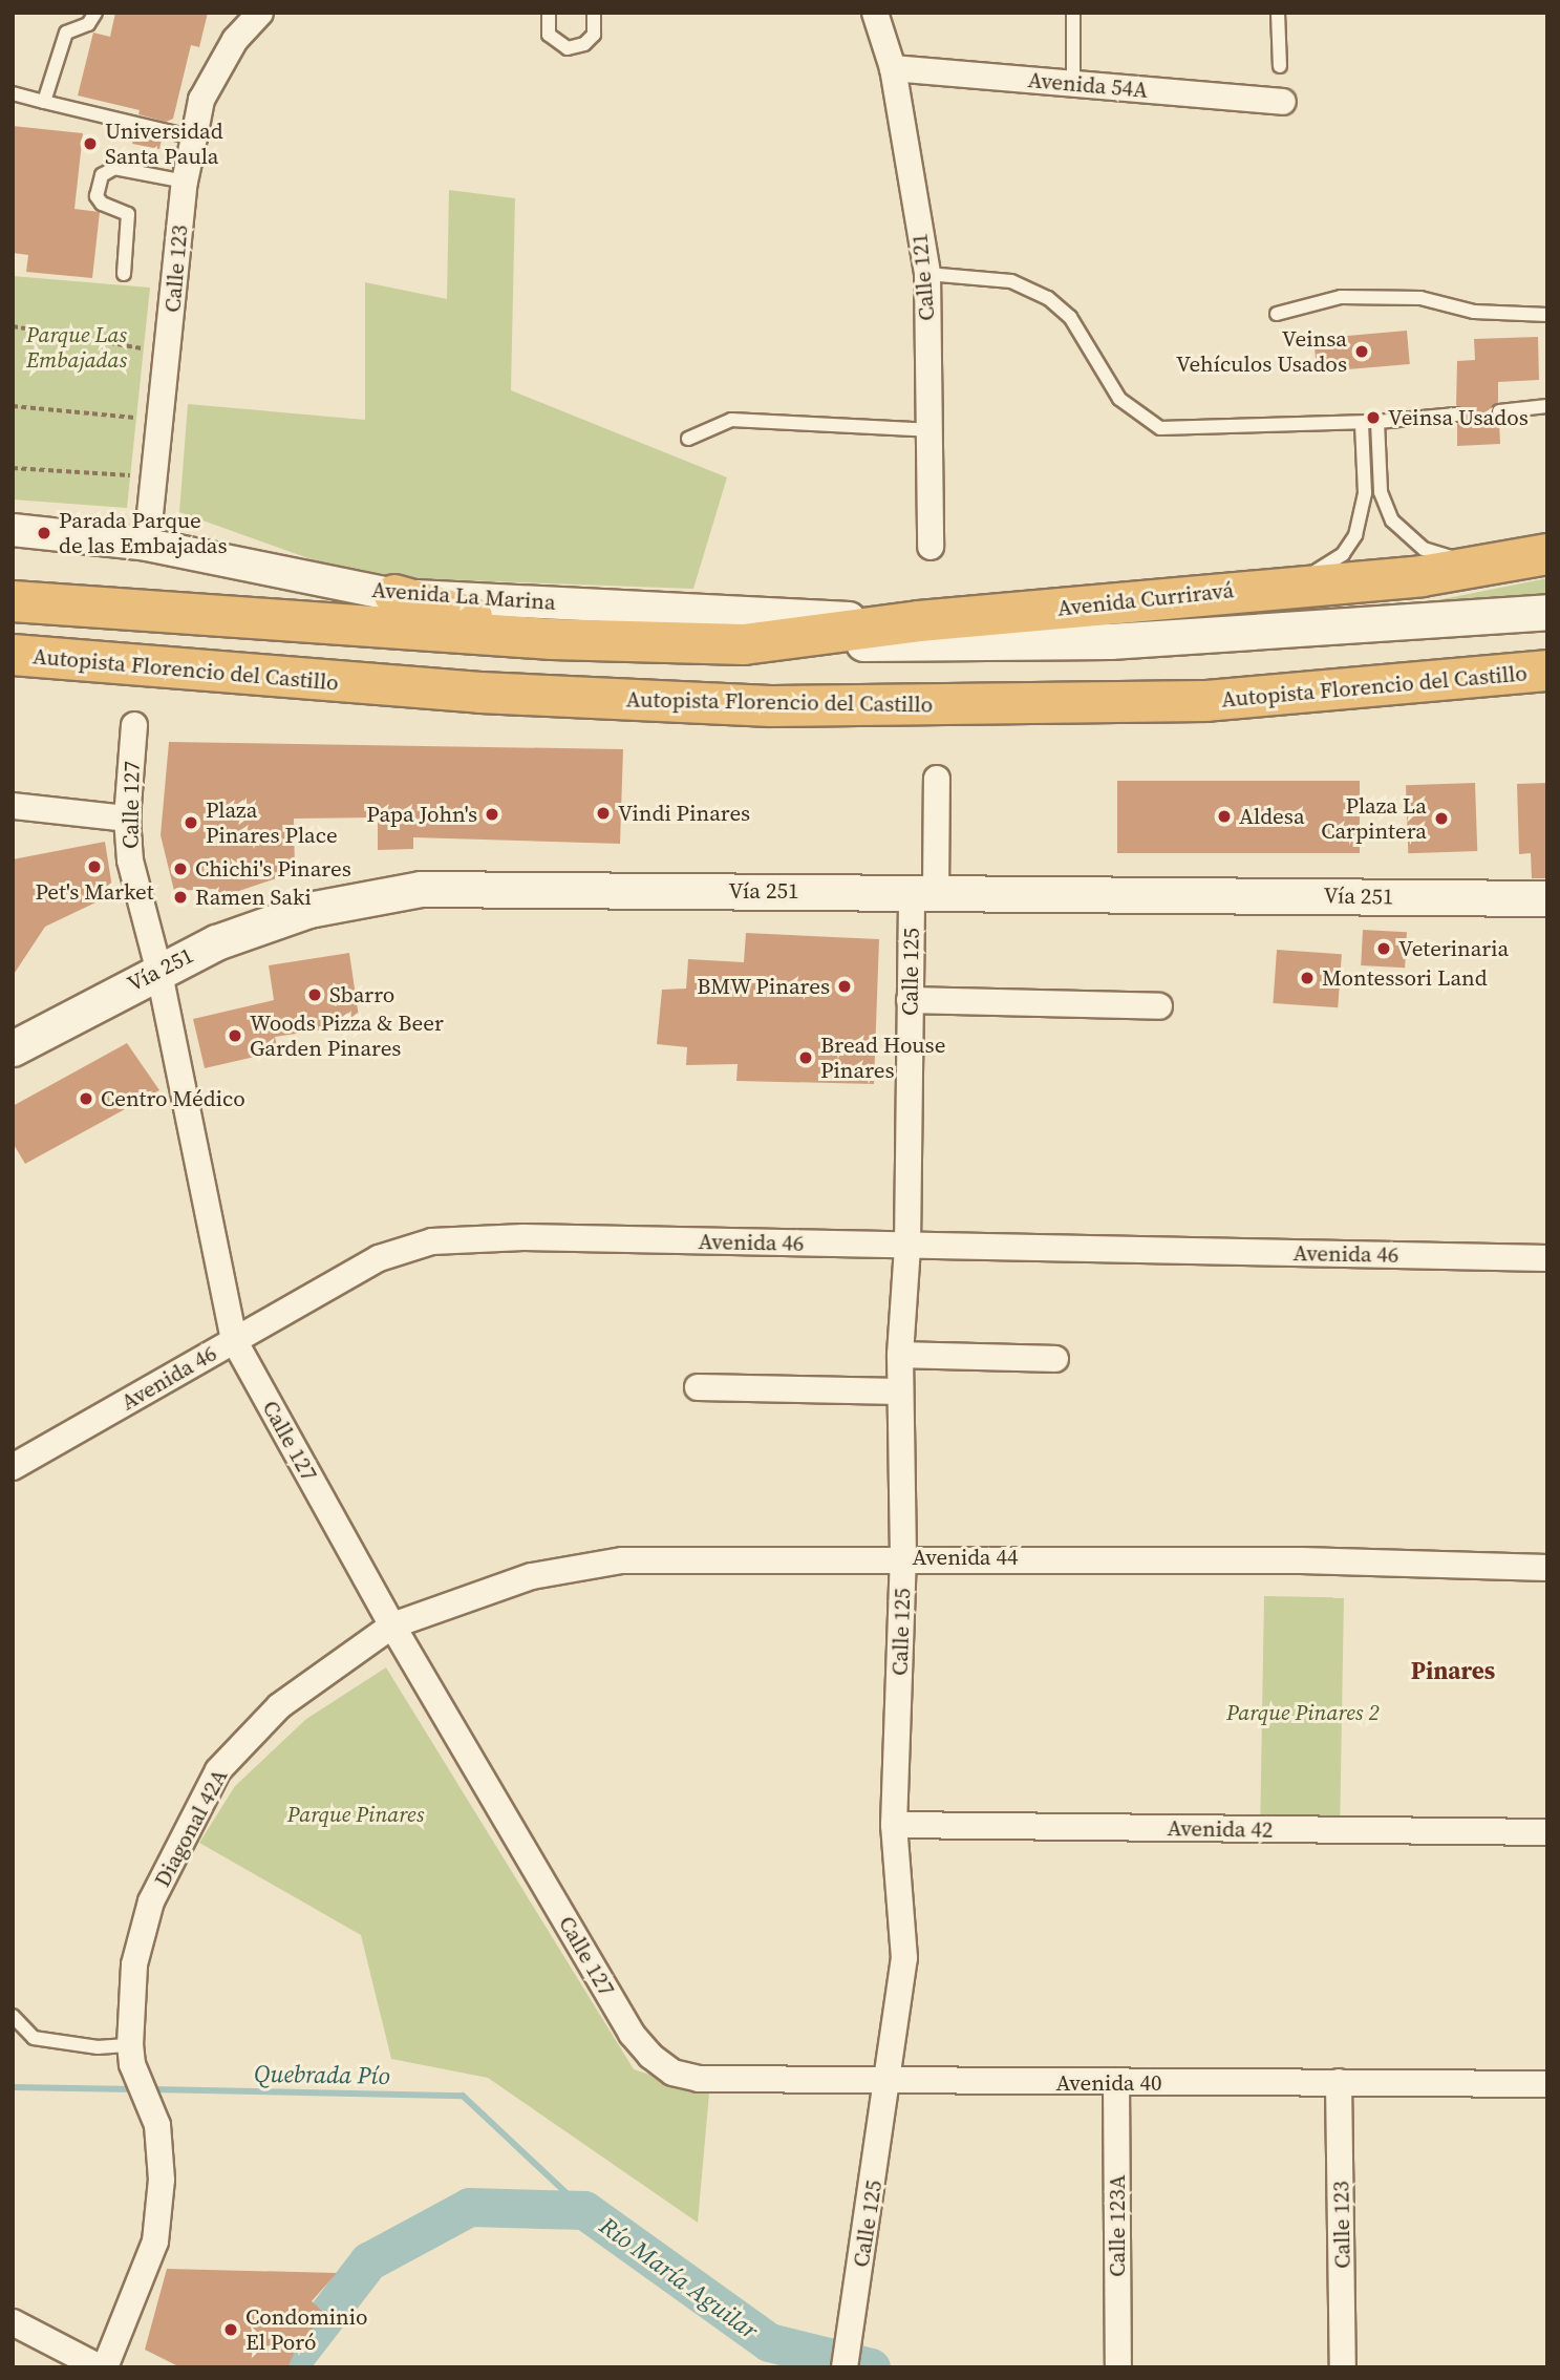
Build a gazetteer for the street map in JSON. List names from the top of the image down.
{
  "streets": {
    "highway": ["Avenida Curriravá", "Autopista Florencio del Castillo"],
    "main road": ["Vía 251"],
    "street": [
      "Avenida 54A",
      "Calle 123",
      "Calle 121",
      "Avenida La Marina",
      "Calle 127",
      "Calle 125",
      "Avenida 46",
      "Avenida 44",
      "Diagonal 42A",
      "Avenida 42",
      "Avenida 40",
      "Calle 123A"
    ]
  },
  "crossings": [
    ["Avenida 54A", "Calle 121"],
    ["Calle 123", "Avenida La Marina"],
    ["Calle 123", "Avenida 40"],
    ["Avenida La Marina", "Avenida Curriravá"],
    ["Calle 127", "Vía 251"],
    ["Calle 127", "Avenida 46"],
    ["Calle 127", "Avenida 44"],
    ["Calle 127", "Diagonal 42A"],
    ["Calle 127", "Avenida 40"],
    ["Vía 251", "Calle 125"],
    ["Calle 125", "Avenida 46"],
    ["Calle 125", "Avenida 44"],
    ["Calle 125", "Avenida 42"],
    ["Calle 125", "Avenida 40"],
    ["Avenida 44", "Diagonal 42A"],
    ["Avenida 40", "Calle 123A"]
  ],
  "districts": ["Pinares"],
  "water": ["Quebrada Pío", "Río María Aguilar"],
  "parks": ["Parque Las Embajadas", "Parque Pinares 2", "Parque Pinares"],
  "places": [
    "Universidad Santa Paula",
    "Veinsa Vehículos Usados",
    "Veinsa Usados",
    "Parada Parque de las Embajadas",
    "Vindi Pinares",
    "Papa John's",
    "Aldesa",
    "Plaza La Carpintera",
    "Plaza Pinares Place",
    "Pet's Market",
    "Chichi's Pinares",
    "Ramen Saki",
    "Veterinaria",
    "Montessori Land",
    "BMW Pinares",
    "Sbarro",
    "Woods Pizza & Beer Garden Pinares",
    "Bread House Pinares",
    "Centro Médico",
    "Condominio El Poró"
  ]
}
